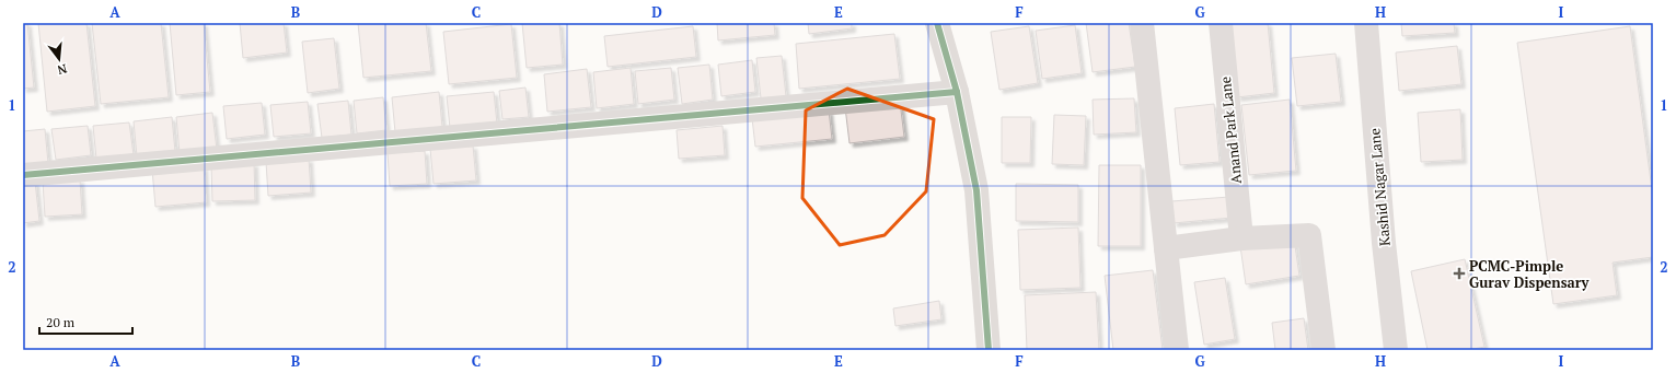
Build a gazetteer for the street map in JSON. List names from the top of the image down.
{
  "streets": {
    "street": ["Anand Park Lane", "Kashid Nagar Lane"]
  },
  "places": {
    "health": ["PCMC-Pimple Gurav Dispensary"]
  },
  "scale_bar": "20 m",
  "north": "bottom",
  "grid": {
    "columns": [
      "A",
      "B",
      "C",
      "D",
      "E",
      "F",
      "G",
      "H",
      "I"
    ],
    "rows": ["1", "2"]
  }
}
